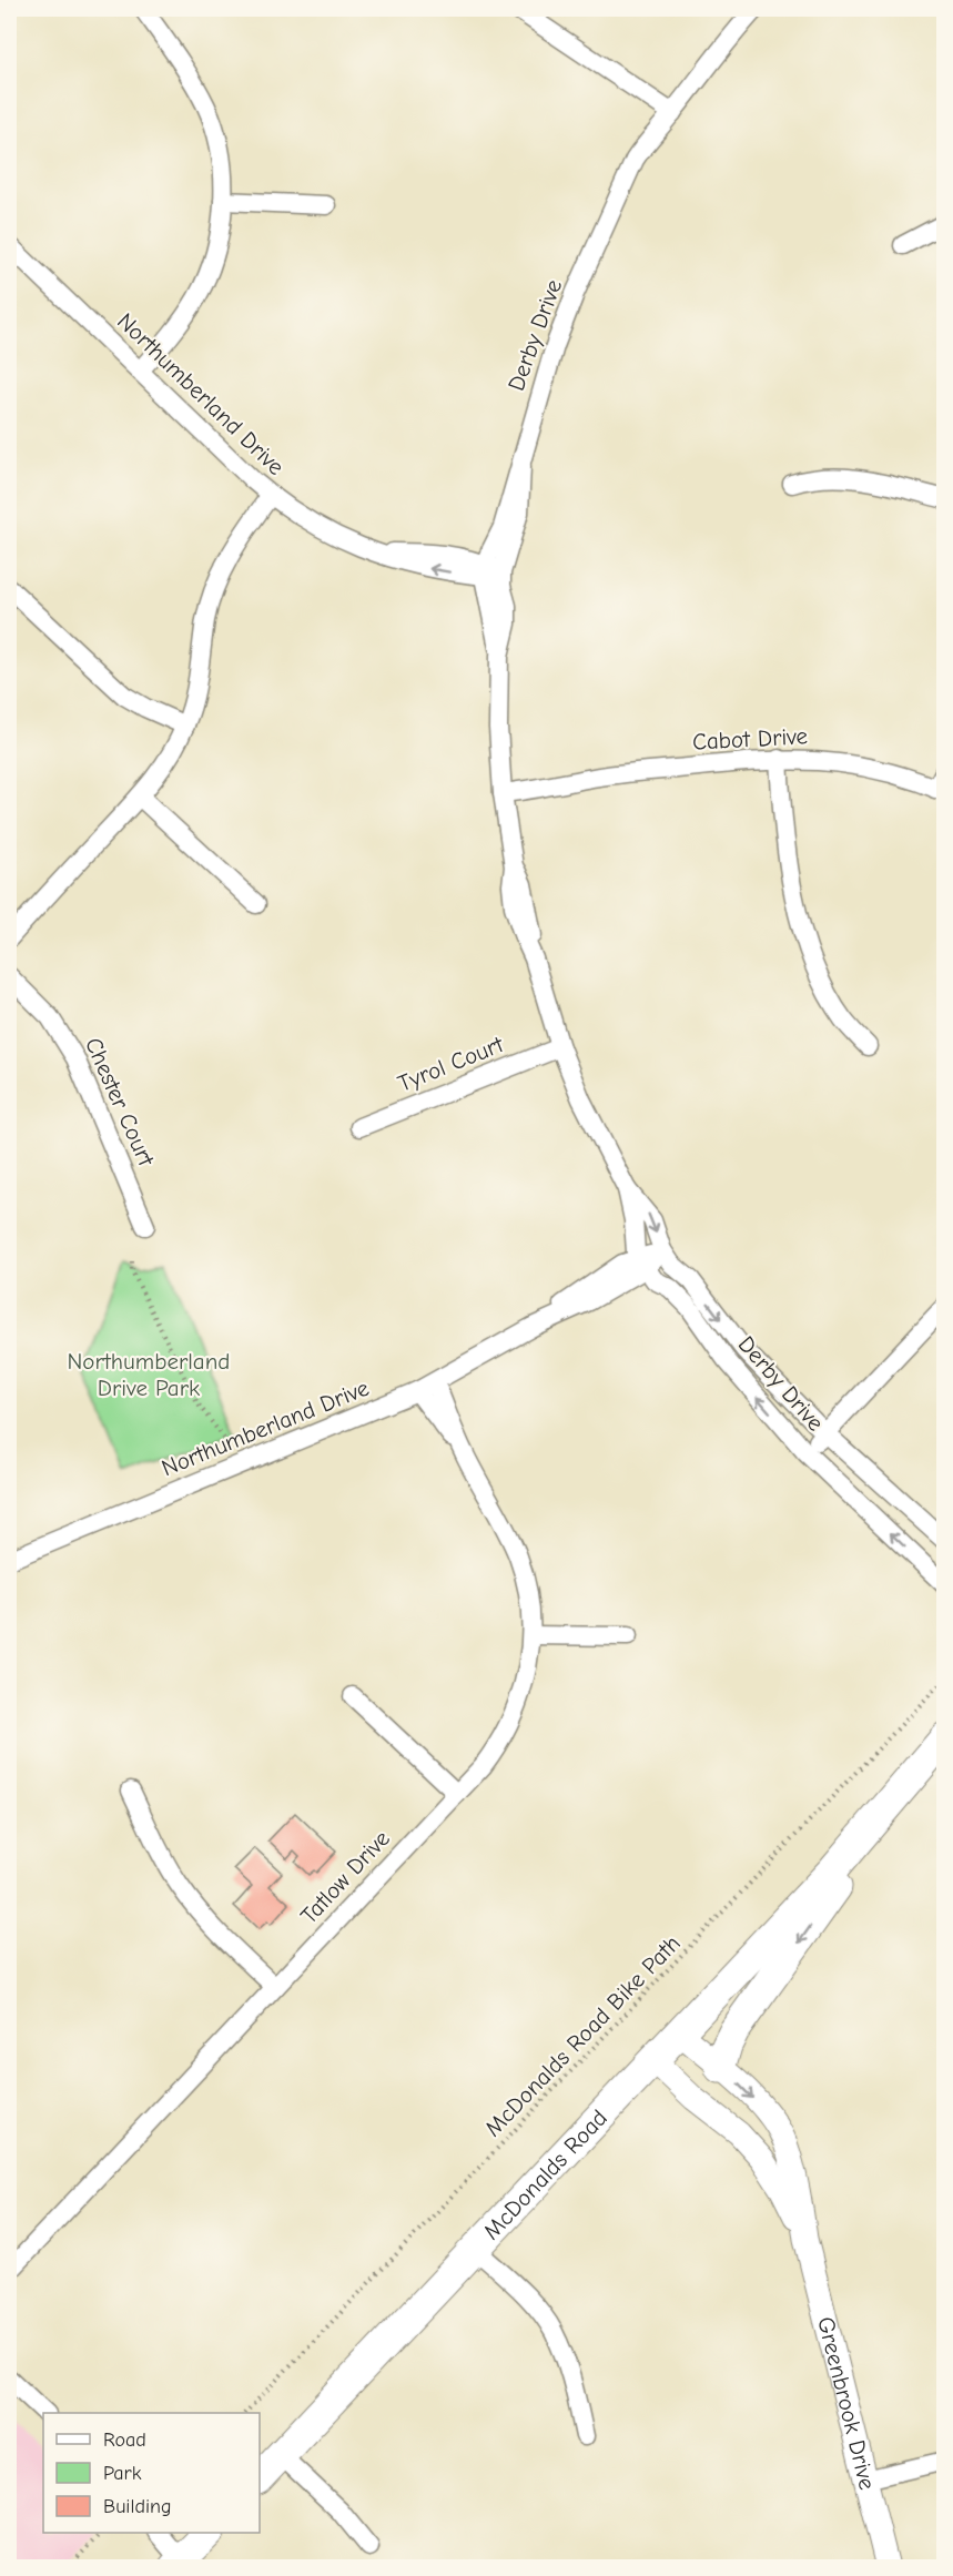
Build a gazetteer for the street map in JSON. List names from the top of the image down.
{
  "streets": {
    "main road": ["McDonalds Road"],
    "street": [
      "Derby Drive",
      "Northumberland Drive",
      "Cabot Drive",
      "Tyrol Court",
      "Chester Court",
      "Tatlow Drive",
      "Greenbrook Drive"
    ],
    "path": ["McDonalds Road Bike Path"]
  },
  "crossings": [
    ["Derby Drive", "Northumberland Drive"],
    ["Derby Drive", "Cabot Drive"],
    ["Derby Drive", "Tyrol Court"],
    ["Northumberland Drive", "Tatlow Drive"],
    ["McDonalds Road", "Greenbrook Drive"]
  ],
  "parks": ["Northumberland Drive Park"],
  "legend": ["Road", "Park", "Building"]
}
